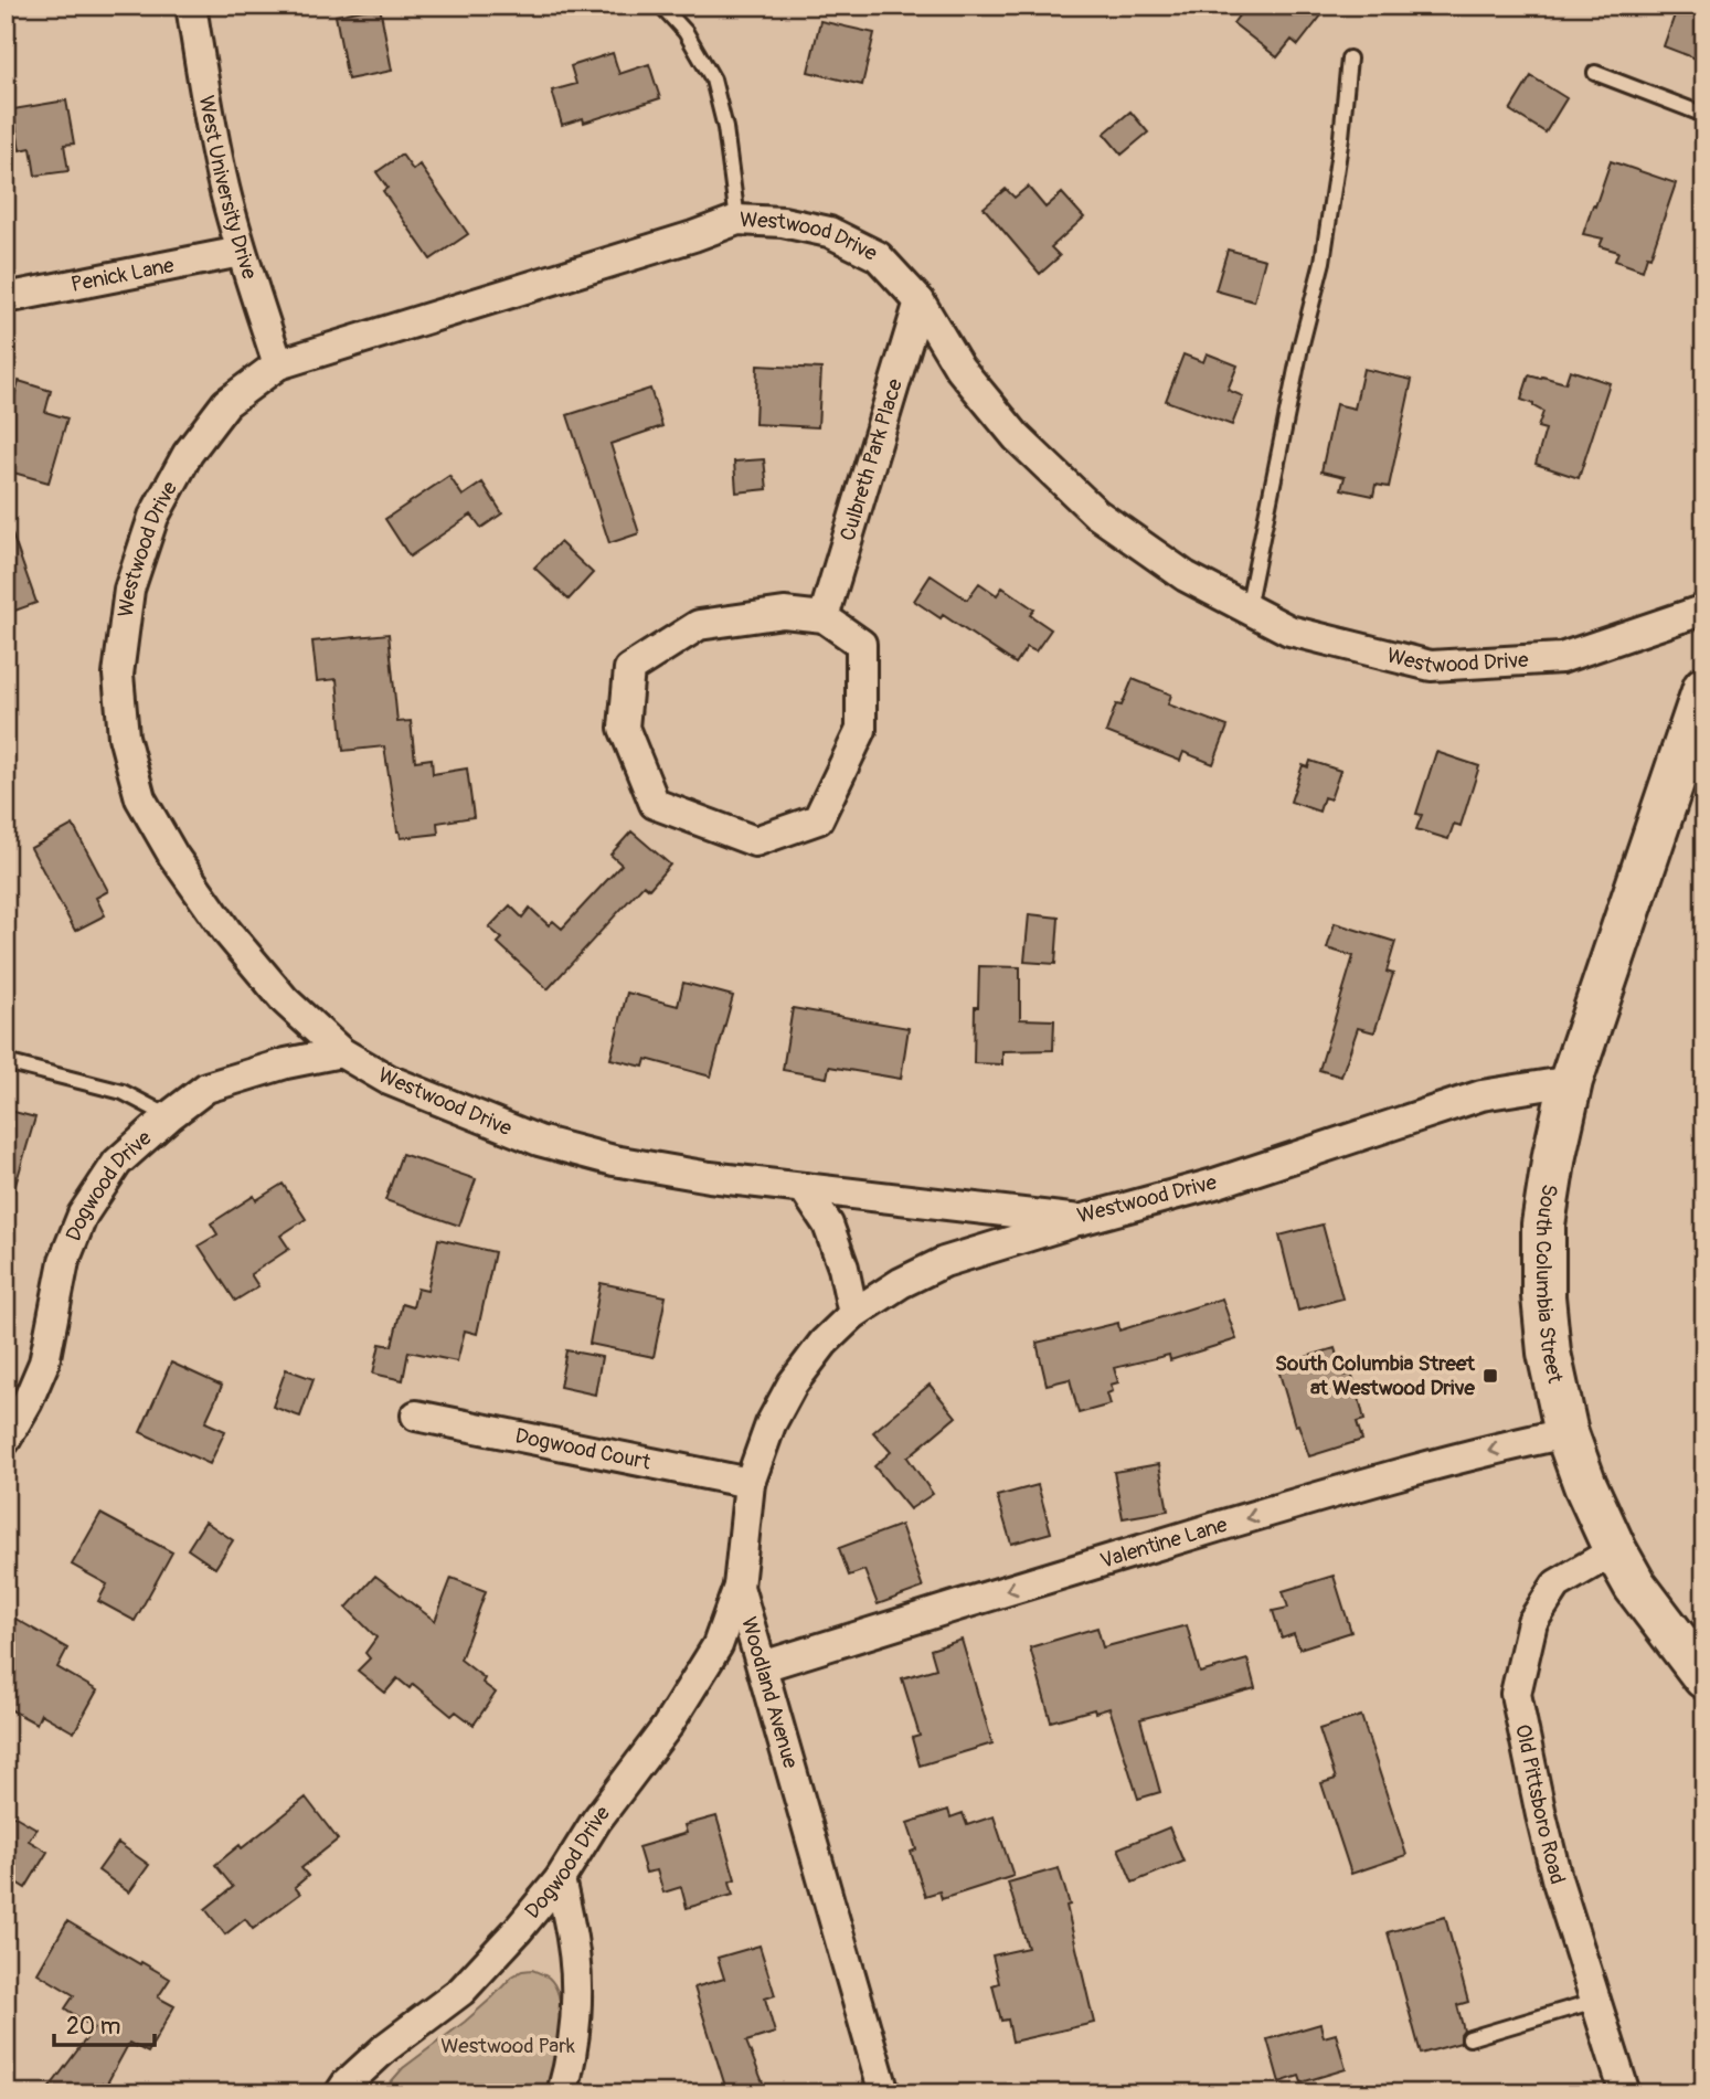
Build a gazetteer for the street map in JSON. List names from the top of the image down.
{
  "streets": {
    "main road": ["South Columbia Street"],
    "street": [
      "West University Drive",
      "Westwood Drive",
      "Penick Lane",
      "Culbreth Park Place",
      "Dogwood Drive",
      "Dogwood Court",
      "Valentine Lane",
      "Woodland Avenue",
      "Old Pittsboro Road"
    ]
  },
  "crossings": [
    ["West University Drive", "Westwood Drive"],
    ["West University Drive", "Penick Lane"],
    ["Westwood Drive", "Culbreth Park Place"],
    ["Westwood Drive", "Dogwood Drive"],
    ["Westwood Drive", "South Columbia Street"],
    ["Westwood Drive", "Woodland Avenue"],
    ["Dogwood Drive", "Woodland Avenue"],
    ["South Columbia Street", "Valentine Lane"],
    ["South Columbia Street", "Old Pittsboro Road"],
    ["Dogwood Court", "Woodland Avenue"],
    ["Valentine Lane", "Woodland Avenue"]
  ],
  "one_way": ["Valentine Lane"],
  "parks": ["Westwood Park"],
  "places": {
    "transit": ["South Columbia Street at Westwood Drive"]
  },
  "scale_bar": "20 m"
}
